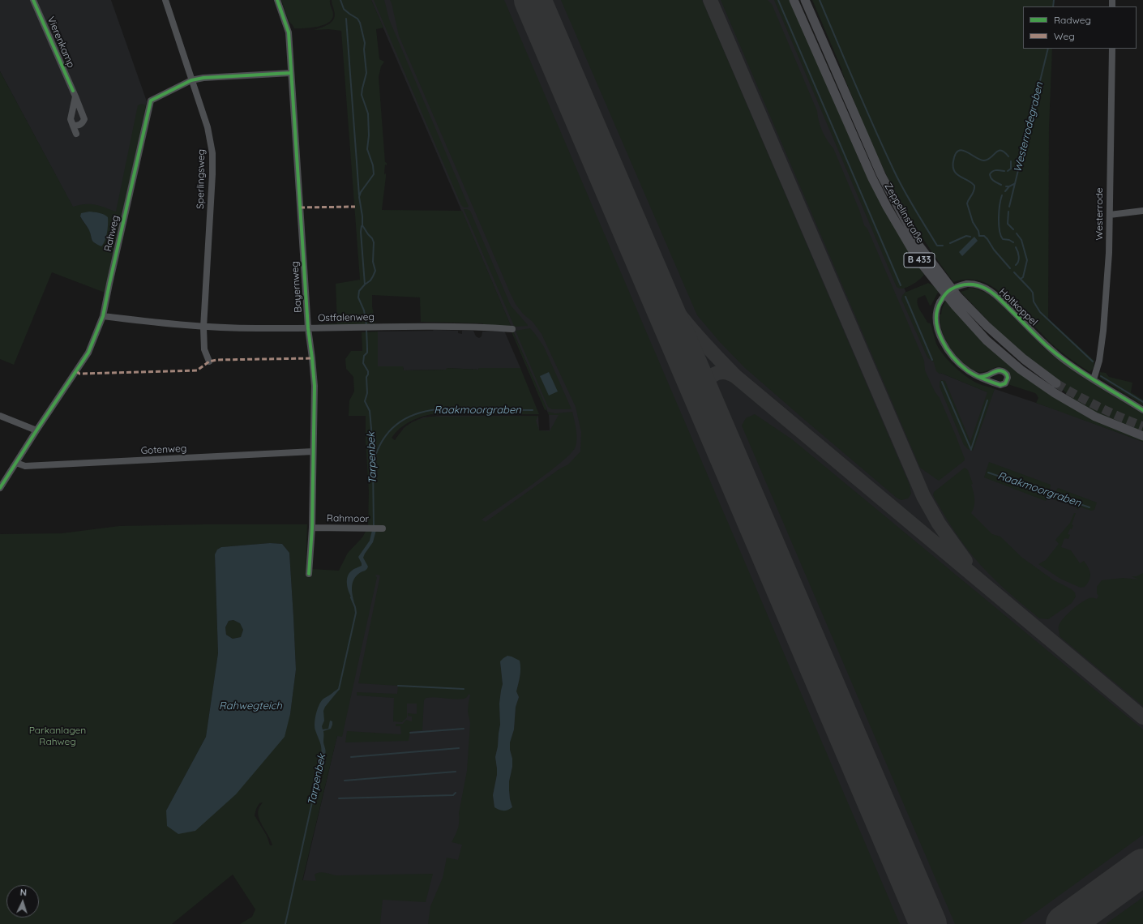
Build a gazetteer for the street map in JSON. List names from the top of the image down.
{
  "streets": {
    "highway": ["Zeppelinstraße", "B 433"],
    "street": [
      "Vierenkamp",
      "Sperlingsweg",
      "Westerrode",
      "Rahweg",
      "Bayernweg",
      "Holtkoppel",
      "Ostfalenweg",
      "Gotenweg",
      "Rahmoor"
    ]
  },
  "crossings": [
    ["Sperlingsweg", "Rahweg"],
    ["Sperlingsweg", "Ostfalenweg"],
    ["Westerrode", "Holtkoppel"],
    ["Rahweg", "Bayernweg"],
    ["Rahweg", "Ostfalenweg"],
    ["Rahweg", "Gotenweg"],
    ["Bayernweg", "Ostfalenweg"],
    ["Bayernweg", "Gotenweg"],
    ["Bayernweg", "Rahmoor"]
  ],
  "water": [
    "Westerrodegraben",
    "Raakmoorgraben",
    "Tarpenbek",
    "Rahwegteich"
  ],
  "parks": ["Parkanlagen Rahweg"],
  "legend": ["Radweg", "Weg"],
  "north": "top"
}
